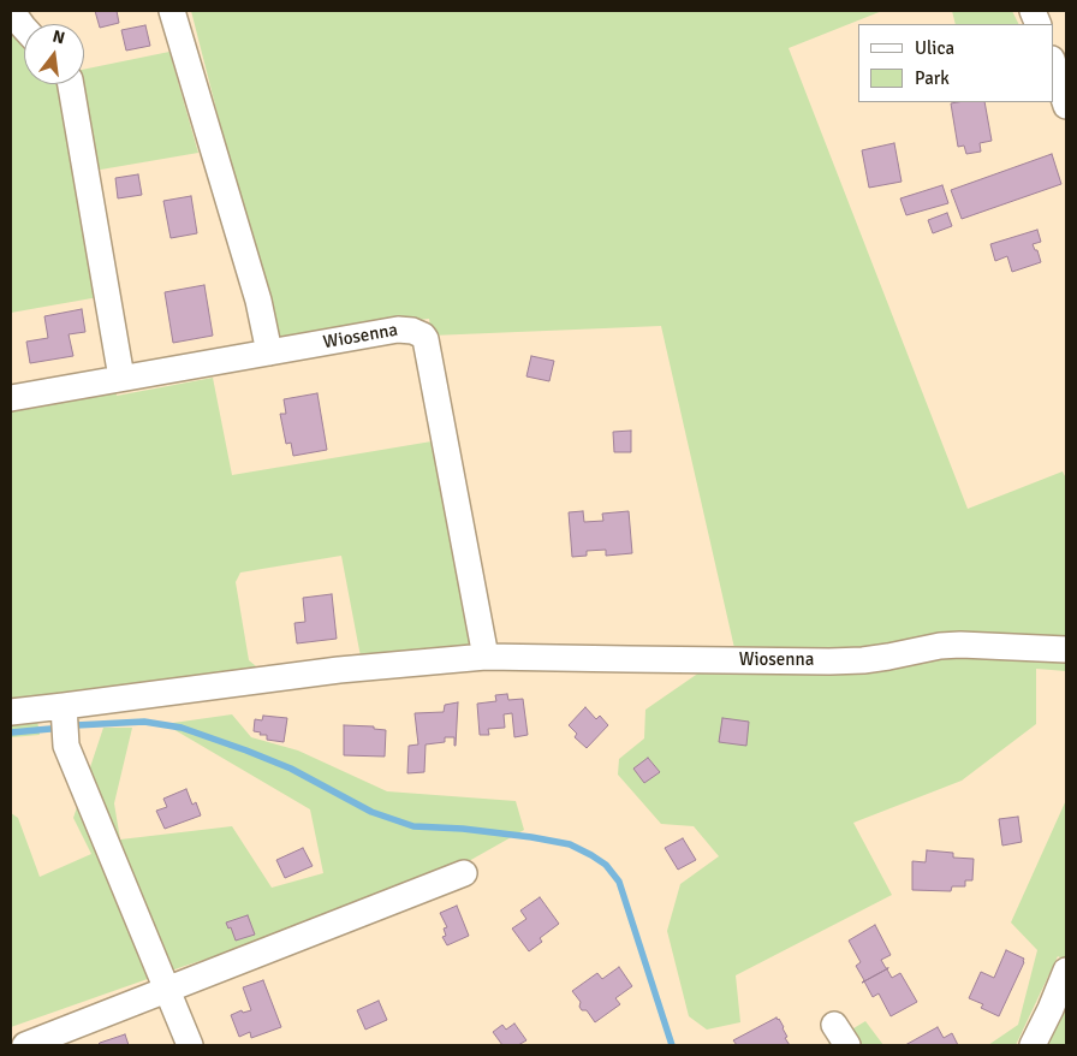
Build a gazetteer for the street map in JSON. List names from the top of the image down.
{
  "streets": {
    "street": ["Wiosenna"]
  },
  "legend": ["Ulica", "Park"],
  "north": "top"
}
